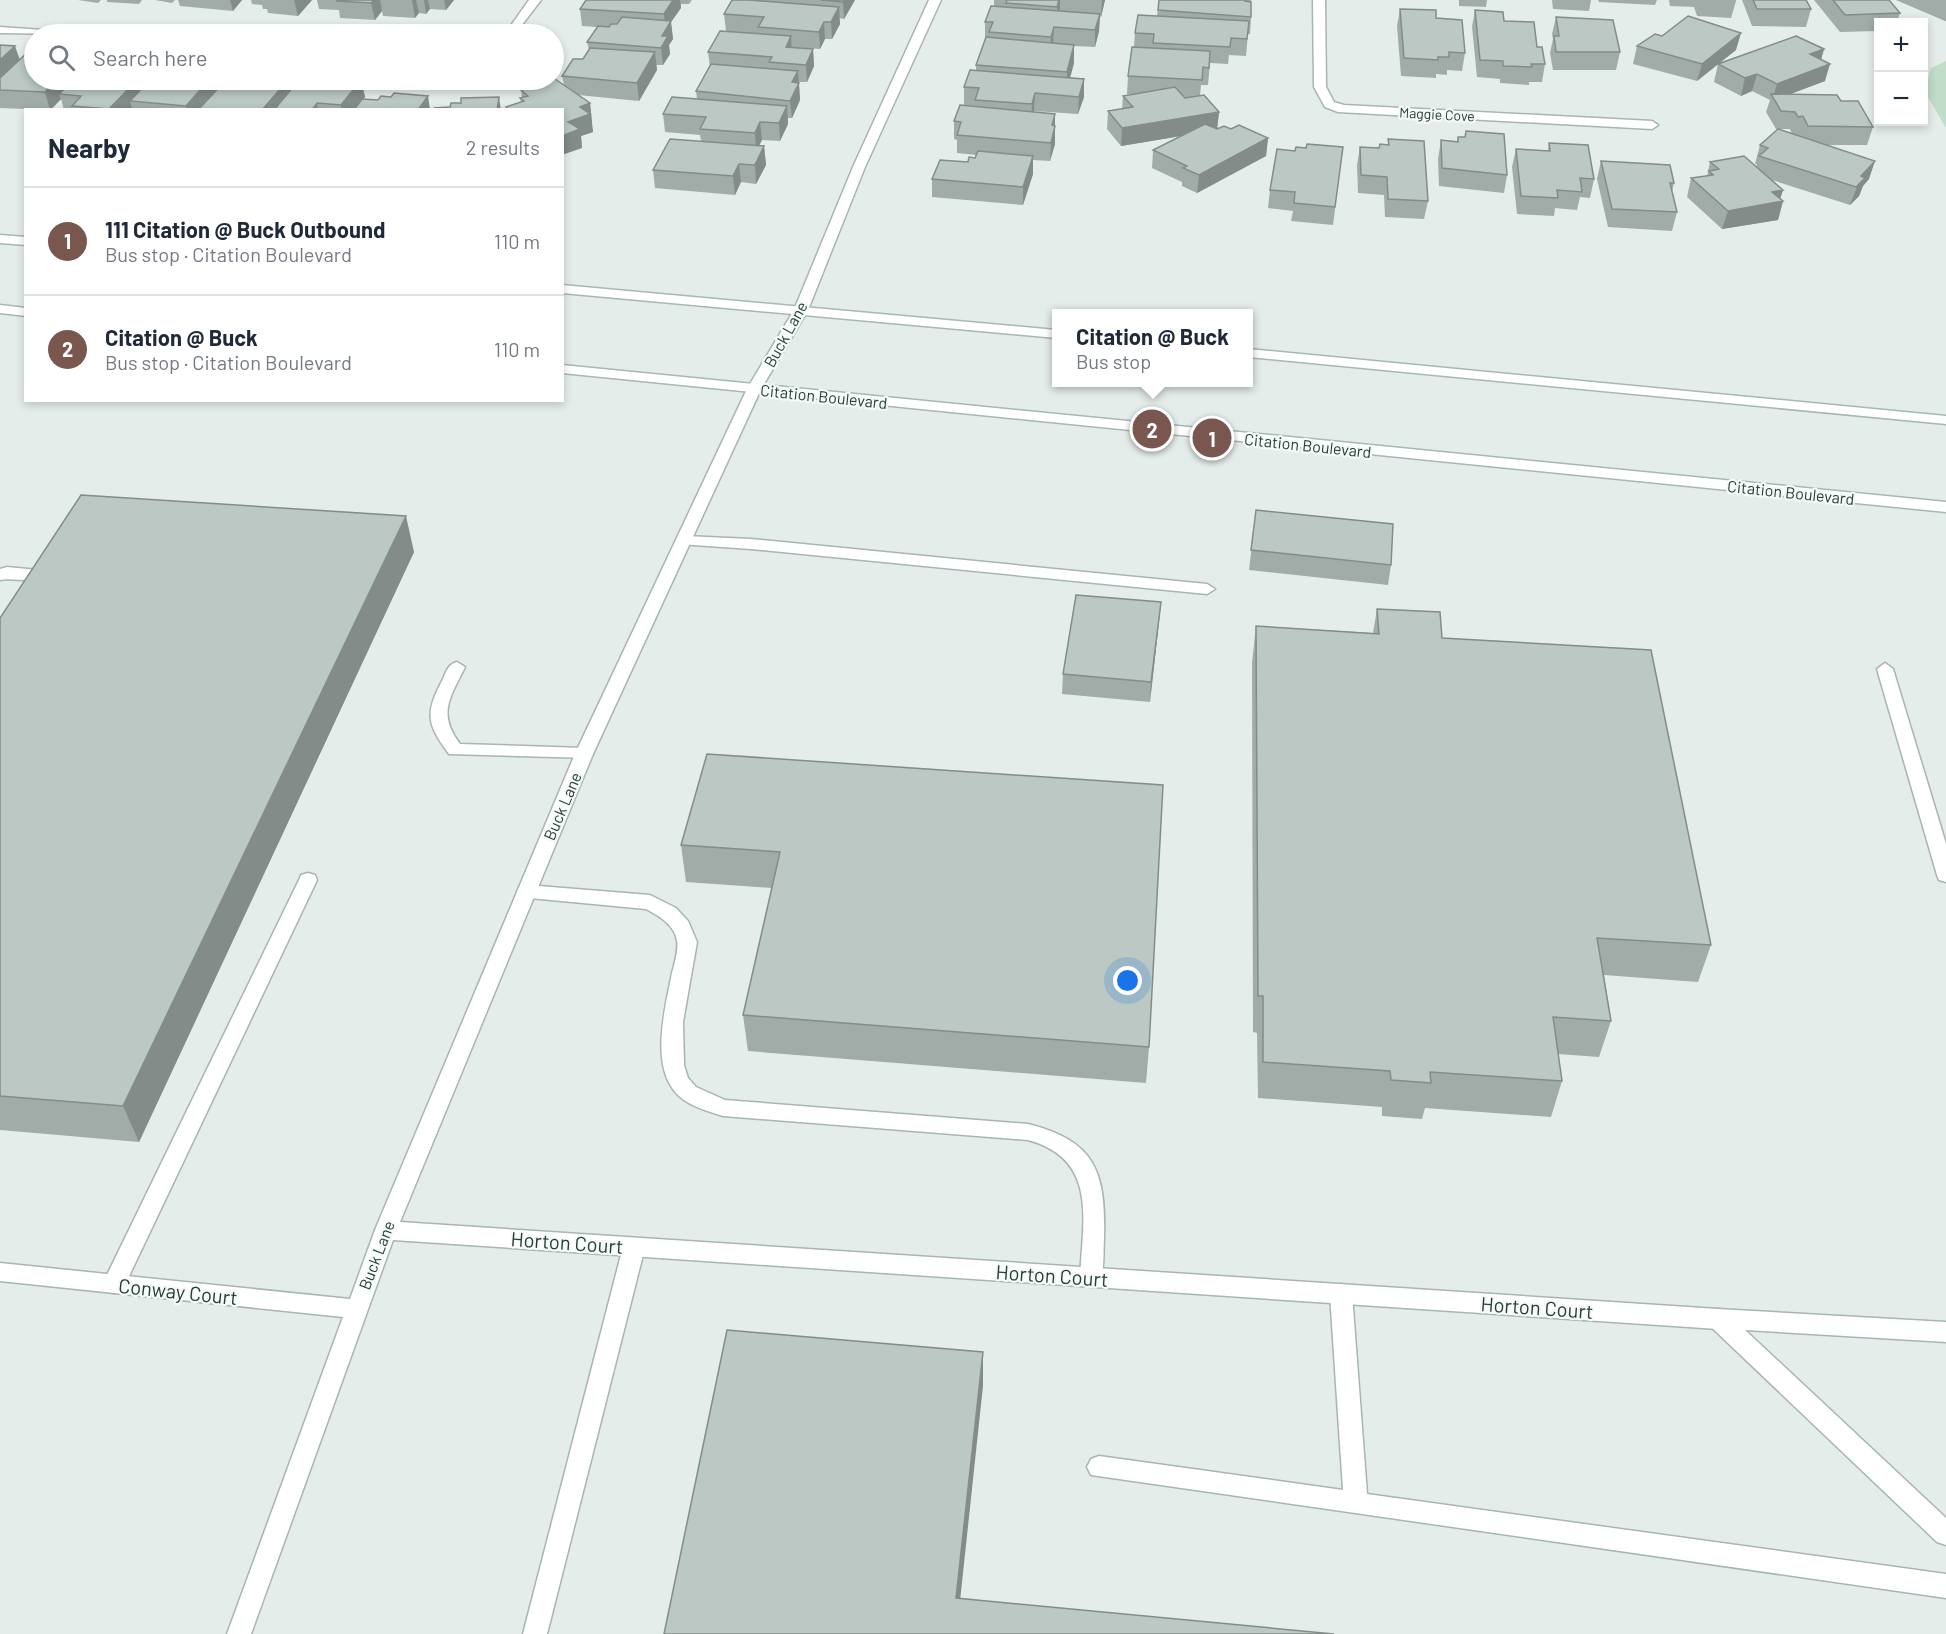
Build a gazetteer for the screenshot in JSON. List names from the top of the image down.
{
  "streets": {
    "street": [
      "Maggie Cove",
      "Buck Lane",
      "Citation Boulevard",
      "Horton Court",
      "Conway Court"
    ]
  },
  "crossings": [
    ["Buck Lane", "Citation Boulevard"],
    ["Buck Lane", "Horton Court"],
    ["Buck Lane", "Conway Court"]
  ],
  "page": {
    "map_buttons": ["+", "−"],
    "search": "Search here",
    "heading": ["Nearby", "2 results"],
    "list": [
      {
        "mark": "1",
        "name": "111 Citation @ Buck Outbound",
        "note": "Bus stop · Citation Boulevard",
        "value": "110 m"
      },
      {
        "mark": "2",
        "name": "Citation @ Buck",
        "note": "Bus stop · Citation Boulevard",
        "value": "110 m"
      }
    ],
    "popup": ["Citation @ Buck", "Bus stop"],
    "pins": ["2", "1"]
  }
}
